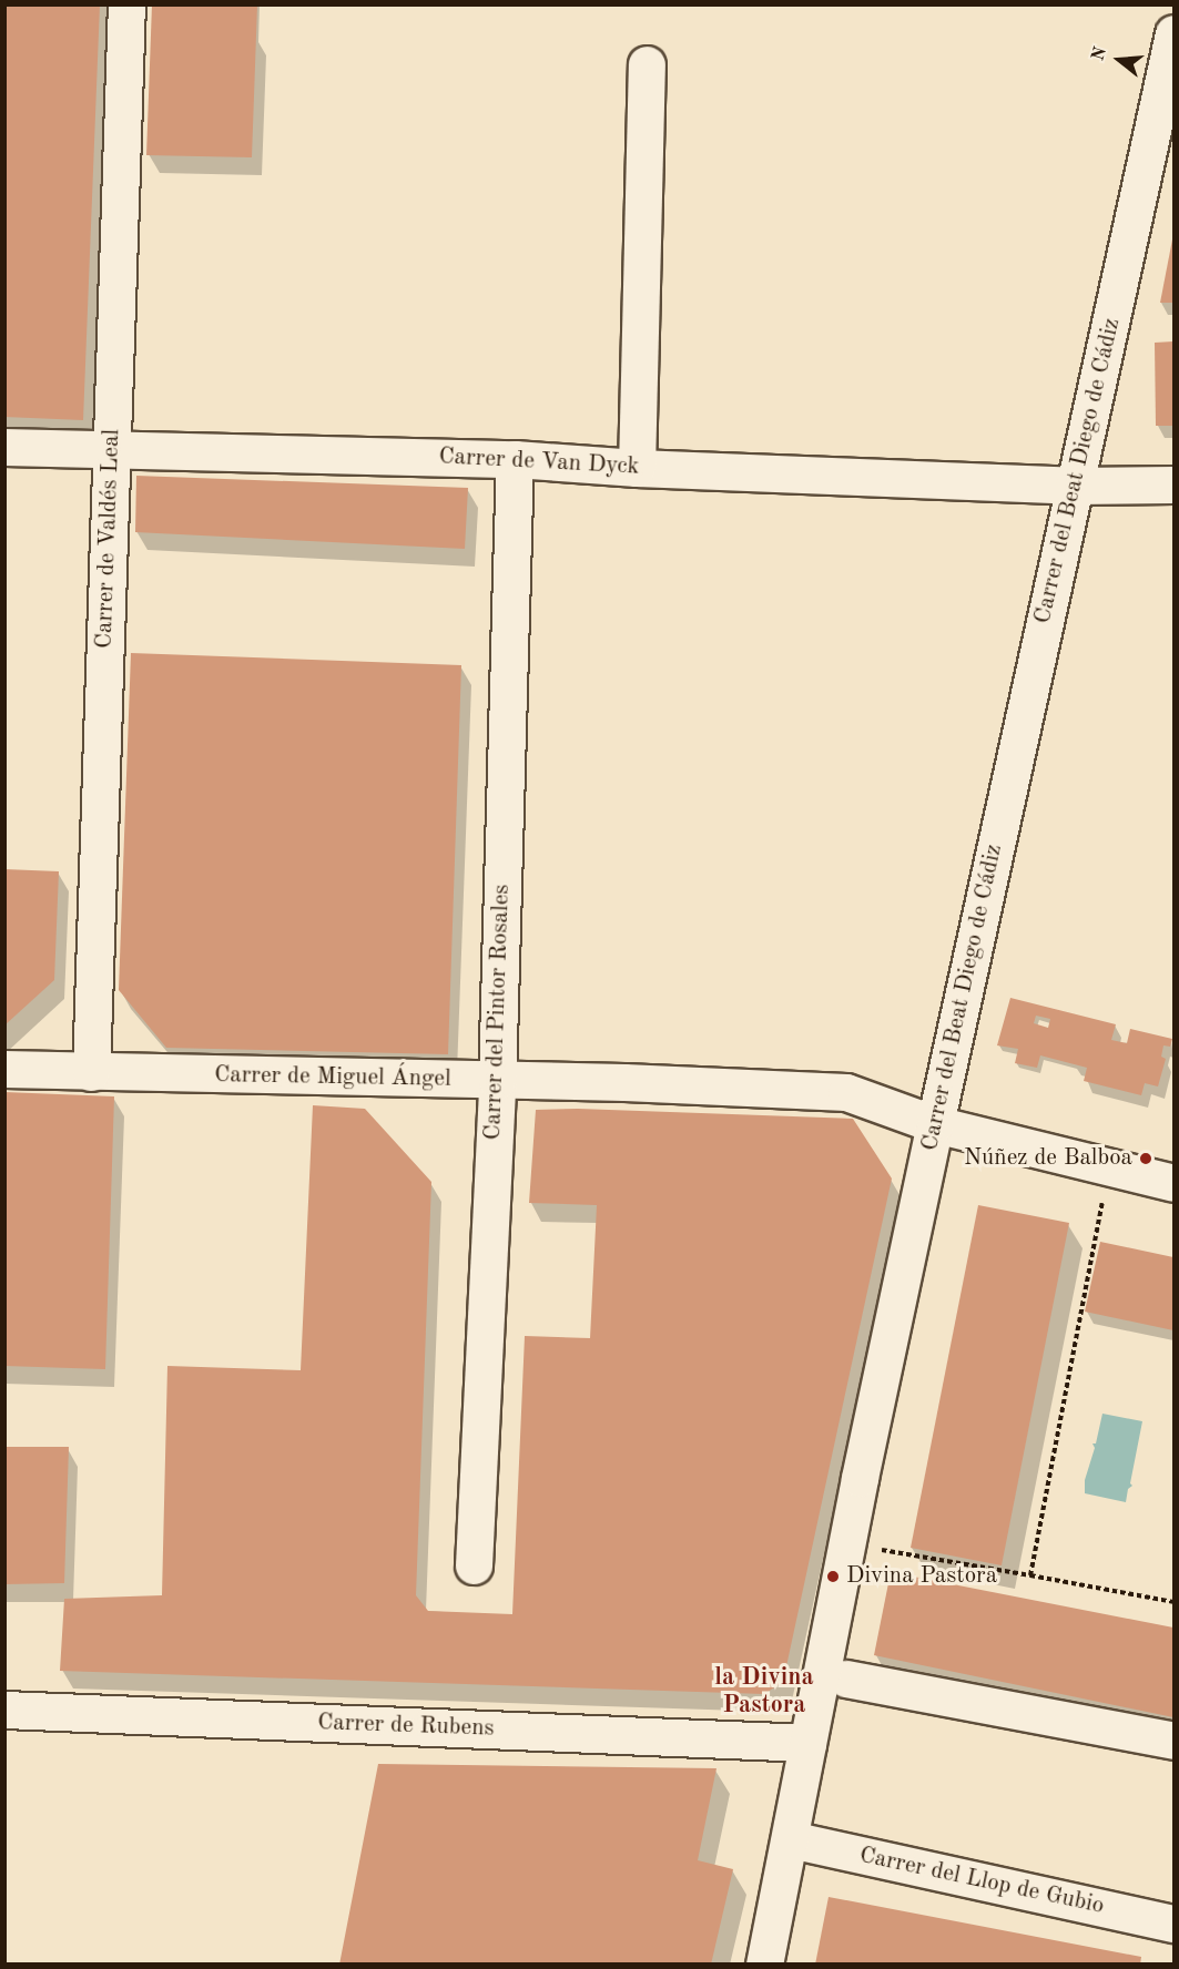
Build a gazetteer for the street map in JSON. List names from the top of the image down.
{
  "streets": {
    "street": [
      "Carrer de Van Dyck",
      "Carrer del Beat Diego de Cádiz",
      "Carrer de Valdés Leal",
      "Carrer del Pintor Rosales",
      "Carrer de Miguel Ángel",
      "Carrer de Rubens",
      "Carrer del Llop de Gubio"
    ]
  },
  "crossings": [
    ["Carrer de Van Dyck", "Carrer del Beat Diego de Cádiz"],
    ["Carrer de Van Dyck", "Carrer de Valdés Leal"],
    ["Carrer de Van Dyck", "Carrer del Pintor Rosales"],
    ["Carrer del Beat Diego de Cádiz", "Carrer de Miguel Ángel"],
    ["Carrer del Beat Diego de Cádiz", "Carrer de Rubens"],
    ["Carrer del Beat Diego de Cádiz", "Carrer del Llop de Gubio"],
    ["Carrer de Valdés Leal", "Carrer de Miguel Ángel"],
    ["Carrer del Pintor Rosales", "Carrer de Miguel Ángel"]
  ],
  "districts": ["la Divina Pastora"],
  "places": ["Núñez de Balboa", "Divina Pastora"],
  "north": "left"
}
